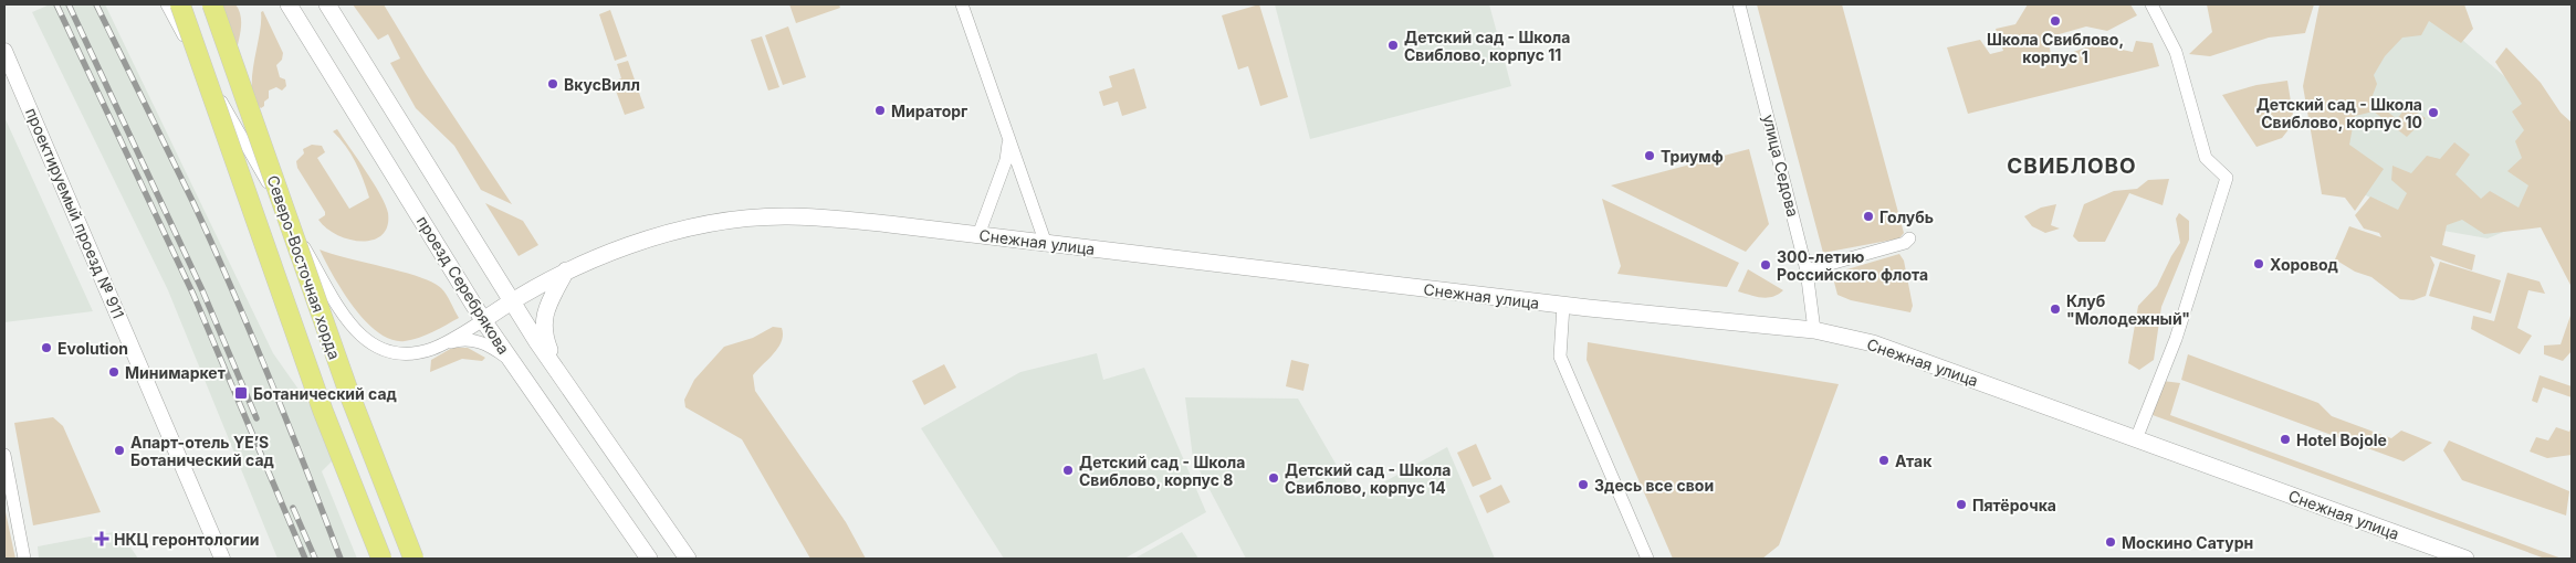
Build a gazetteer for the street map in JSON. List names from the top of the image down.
{
  "streets": {
    "main road": ["Снежная улица", "Северо-Восточная хорда", "проезд Серебрякова"],
    "street": ["улица Седова", "проектируемый проезд № 911"]
  },
  "crossings": [
    ["улица Седова", "Снежная улица"],
    ["Снежная улица", "проезд Серебрякова"]
  ],
  "districts": ["СВИБЛОВО"],
  "places": {
    "other": [
      "Школа Свиблово, корпус 1",
      "Детский сад - Школа Свиблово, корпус 11",
      "ВкусВилл",
      "Мираторг",
      "Детский сад - Школа Свиблово, корпус 10",
      "Триумф",
      "Голубь",
      "Хоровод",
      "300-летию Российского флота",
      "Клуб \"Молодежный\"",
      "Evolution",
      "Минимаркет",
      "Hotel Bojole",
      "Апарт-отель YE’S Ботанический сад",
      "Атак",
      "Детский сад - Школа Свиблово, корпус 8",
      "Детский сад - Школа Свиблово, корпус 14",
      "Здесь все свои",
      "Пятёрочка",
      "Москино Сатурн"
    ],
    "transit": ["Ботанический сад"],
    "health": ["НКЦ геронтологии"]
  }
}
